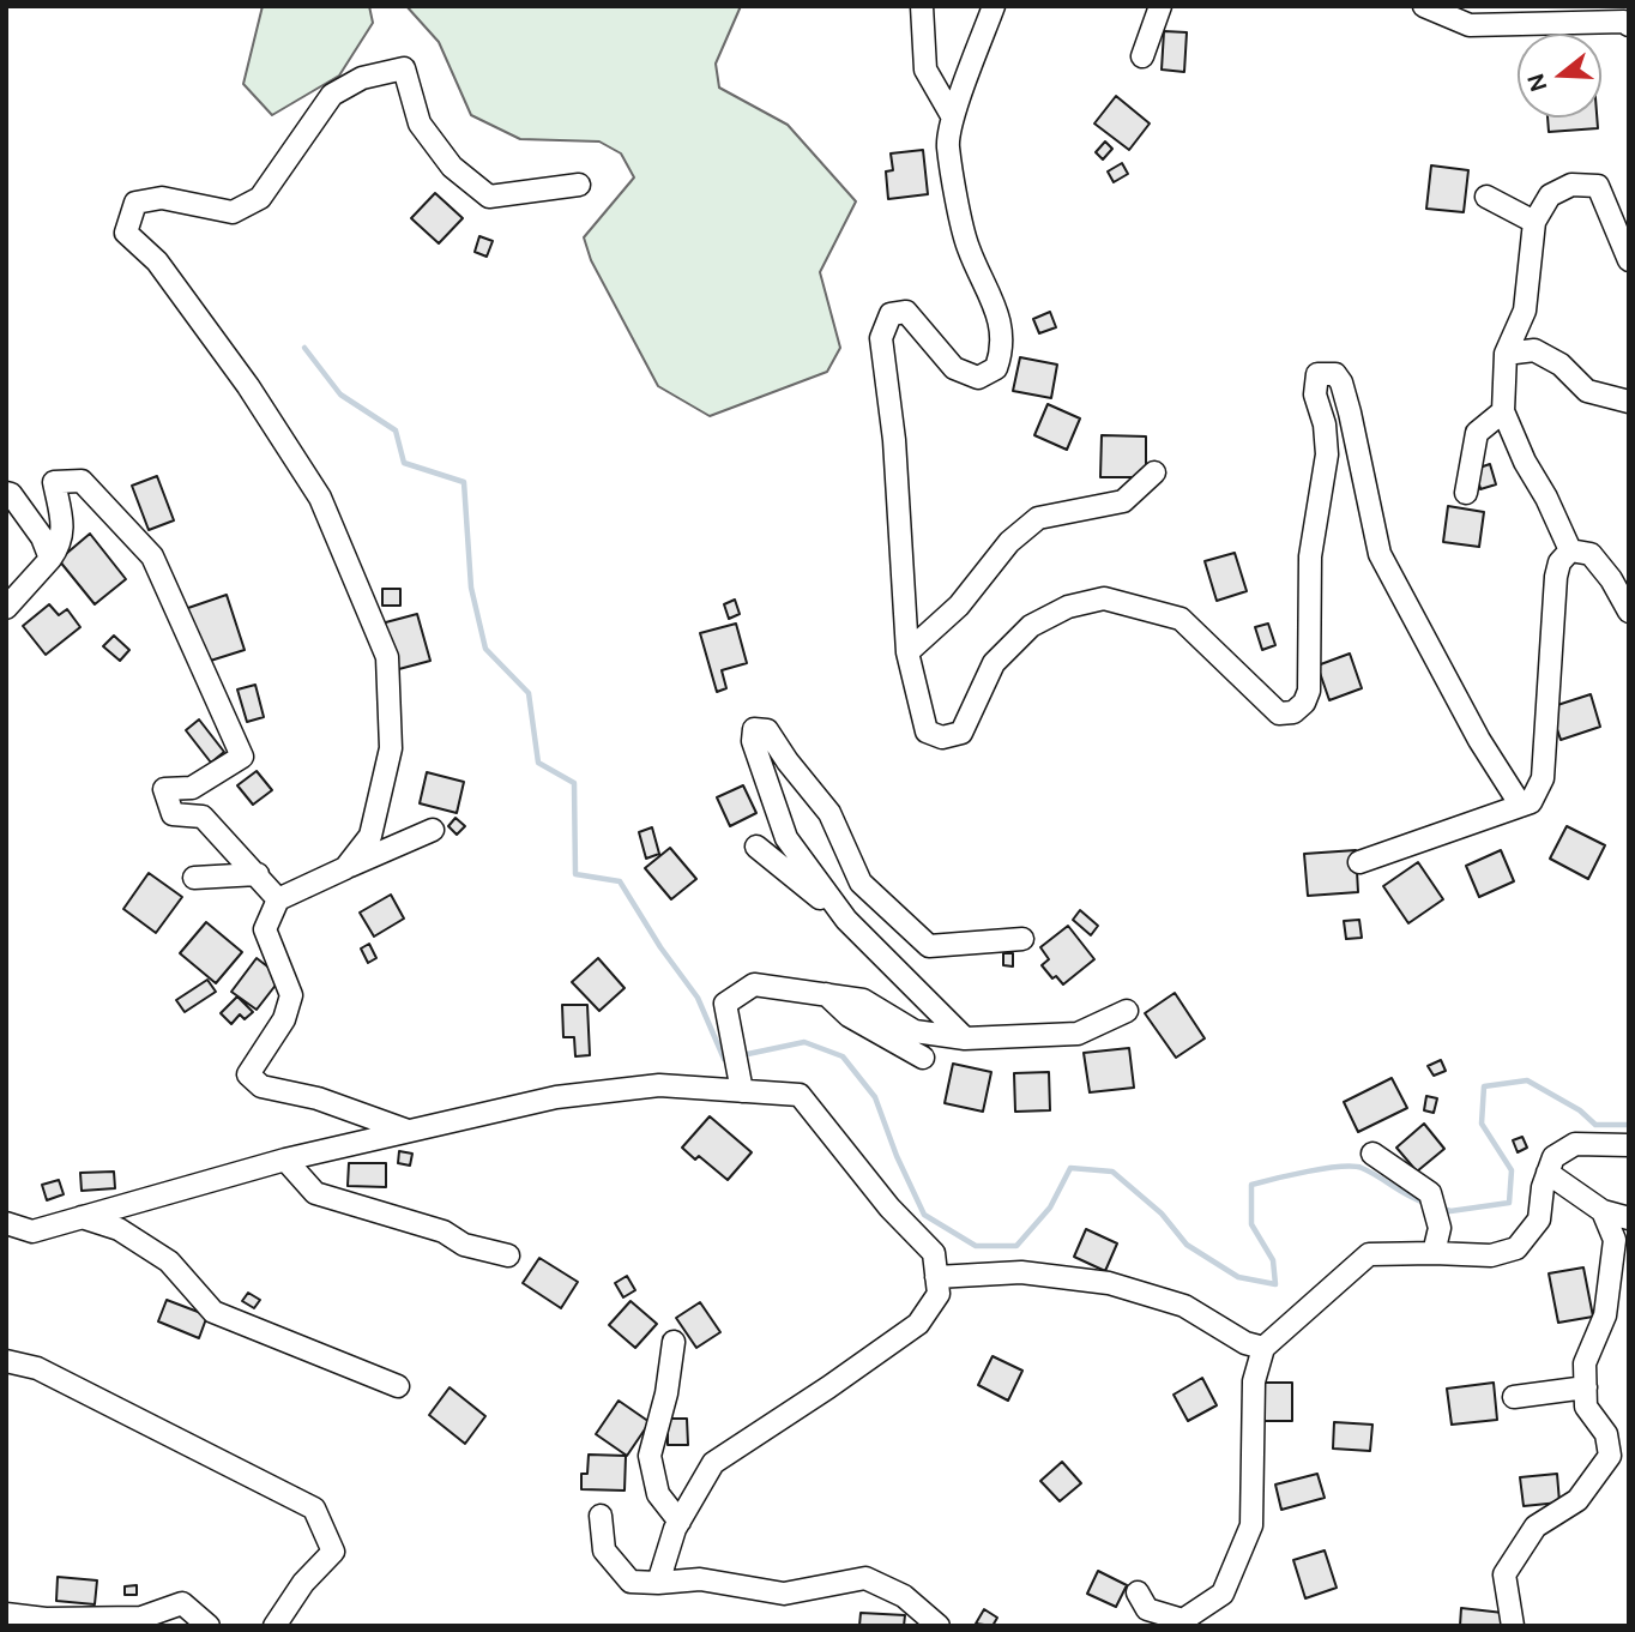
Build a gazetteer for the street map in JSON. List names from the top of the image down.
{
  "north": "left"
}
